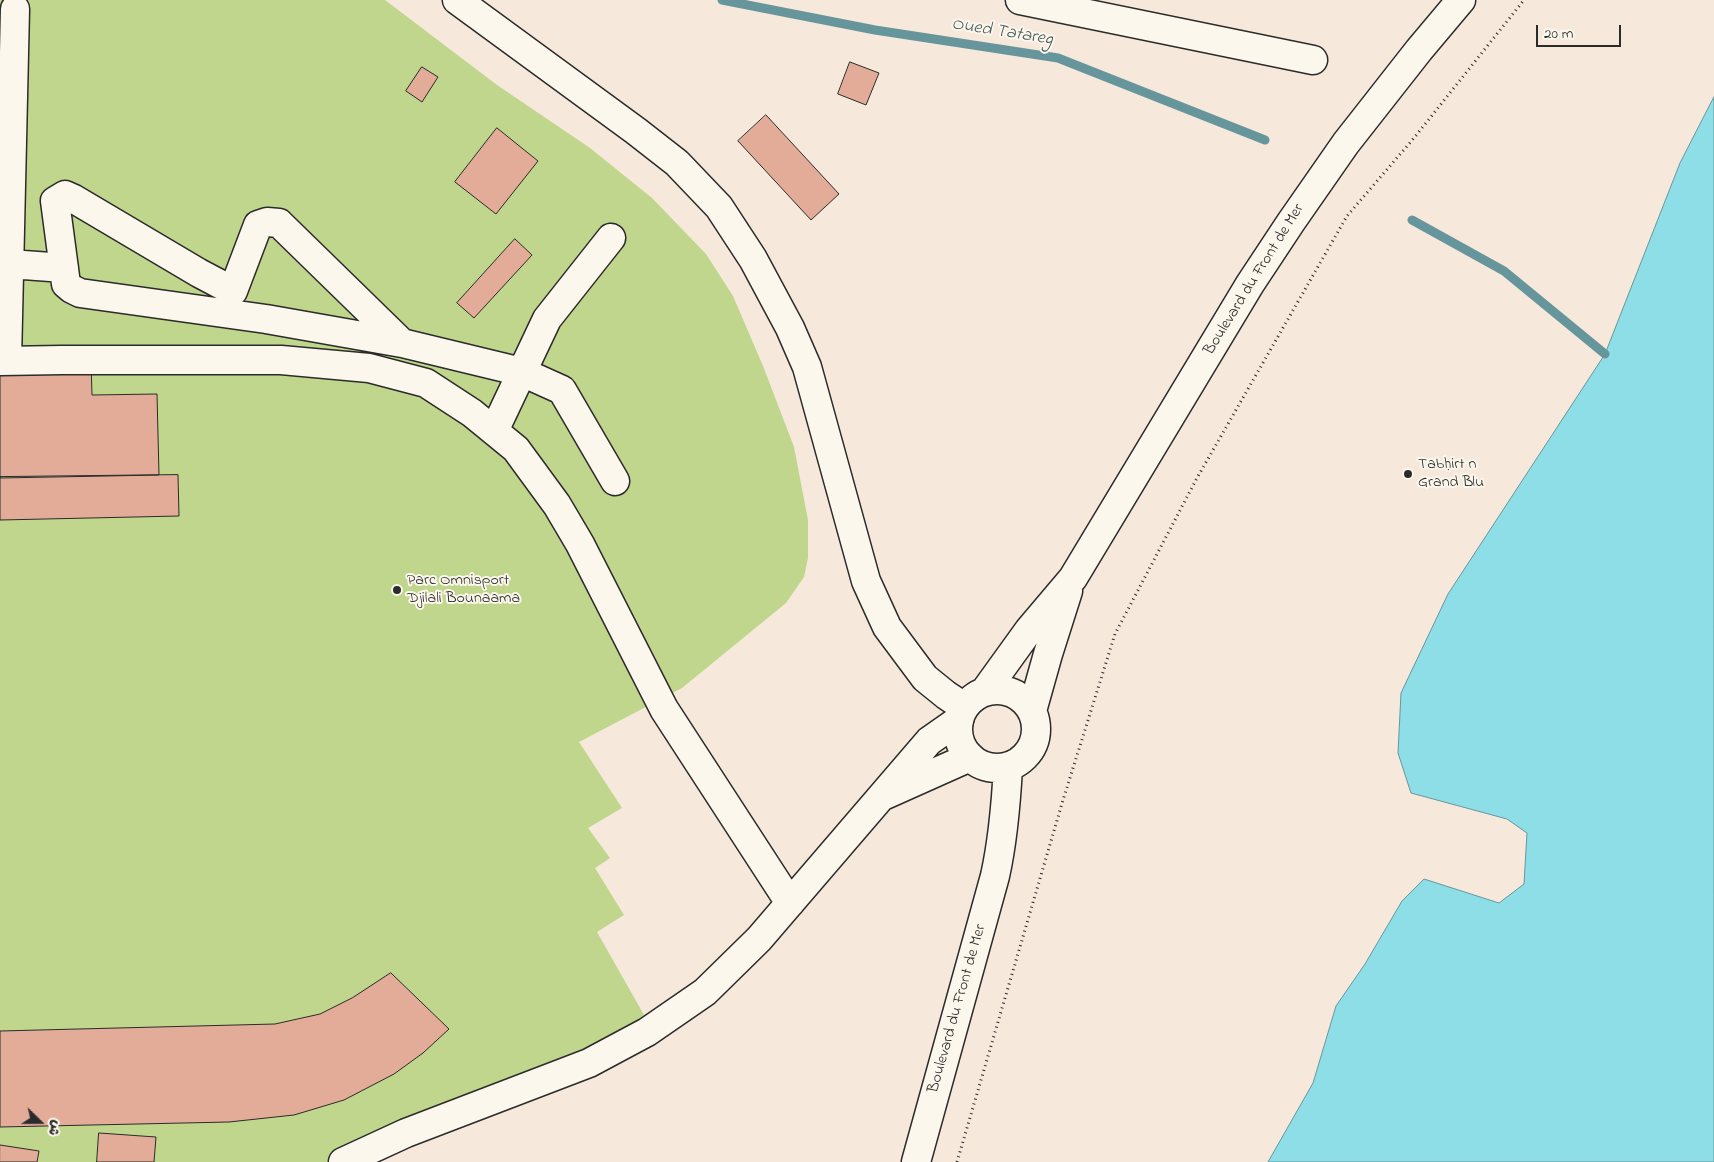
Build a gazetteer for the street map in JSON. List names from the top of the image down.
{
  "streets": {
    "street": ["Boulevard du Front de Mer"]
  },
  "water": ["Oued Tatareg"],
  "places": ["Tabḥirt n Grand Blu", "Parc Omnisport Djilali Bounaama"],
  "scale_bar": "20 m",
  "north": "right"
}
